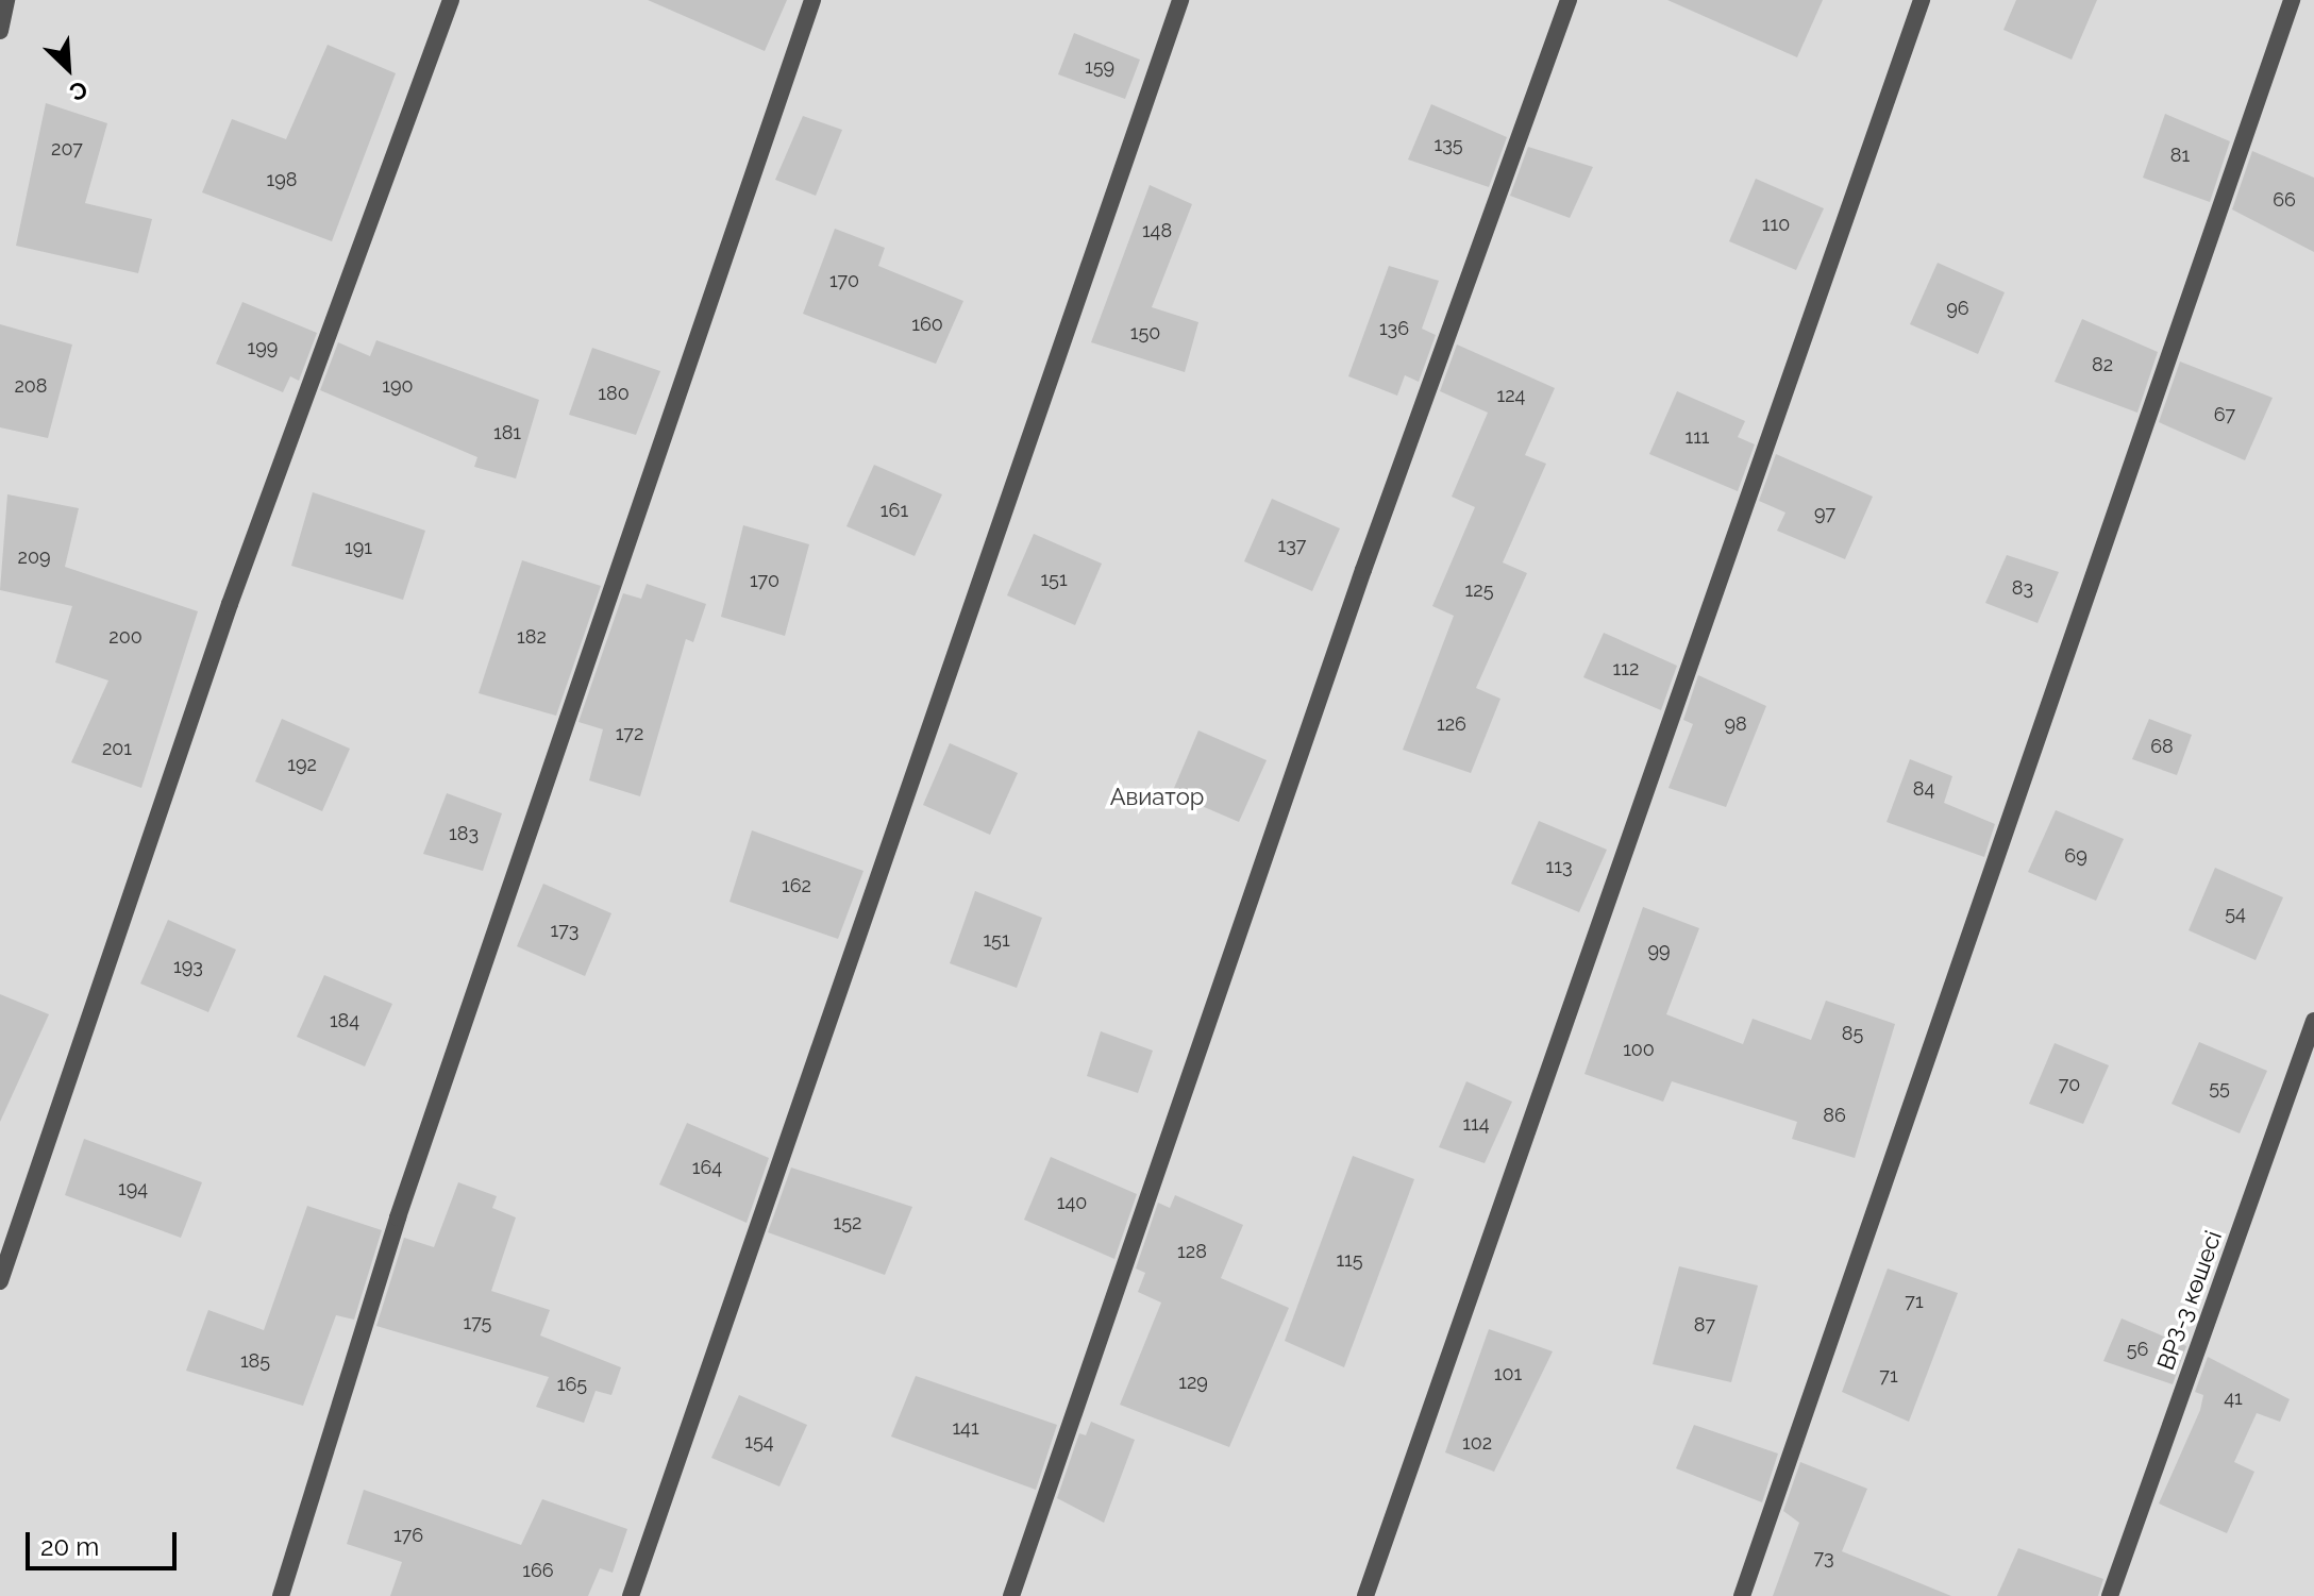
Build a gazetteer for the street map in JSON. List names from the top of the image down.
{
  "streets": {
    "street": ["ВРЗ-3 көшесі"]
  },
  "parks": ["Авиатор"],
  "house_numbers": [
    "159",
    "135",
    "207",
    "81",
    "198",
    "66",
    "110",
    "148",
    "170",
    "96",
    "160",
    "136",
    "150",
    "199",
    "82",
    "208",
    "190",
    "180",
    "124",
    "67",
    "181",
    "111",
    "161",
    "97",
    "137",
    "191",
    "209",
    "151",
    "170",
    "83",
    "125",
    "200",
    "182",
    "112",
    "126",
    "98",
    "172",
    "68",
    "201",
    "192",
    "84",
    "183",
    "69",
    "113",
    "162",
    "54",
    "173",
    "151",
    "99",
    "193",
    "184",
    "85",
    "100",
    "70",
    "55",
    "86",
    "114",
    "164",
    "194",
    "140",
    "152",
    "128",
    "115",
    "71",
    "175",
    "87",
    "56",
    "185",
    "101",
    "71",
    "129",
    "165",
    "41",
    "141",
    "154",
    "102",
    "176",
    "73",
    "166"
  ],
  "scale_bar": "20 m",
  "north": "bottom right"
}
